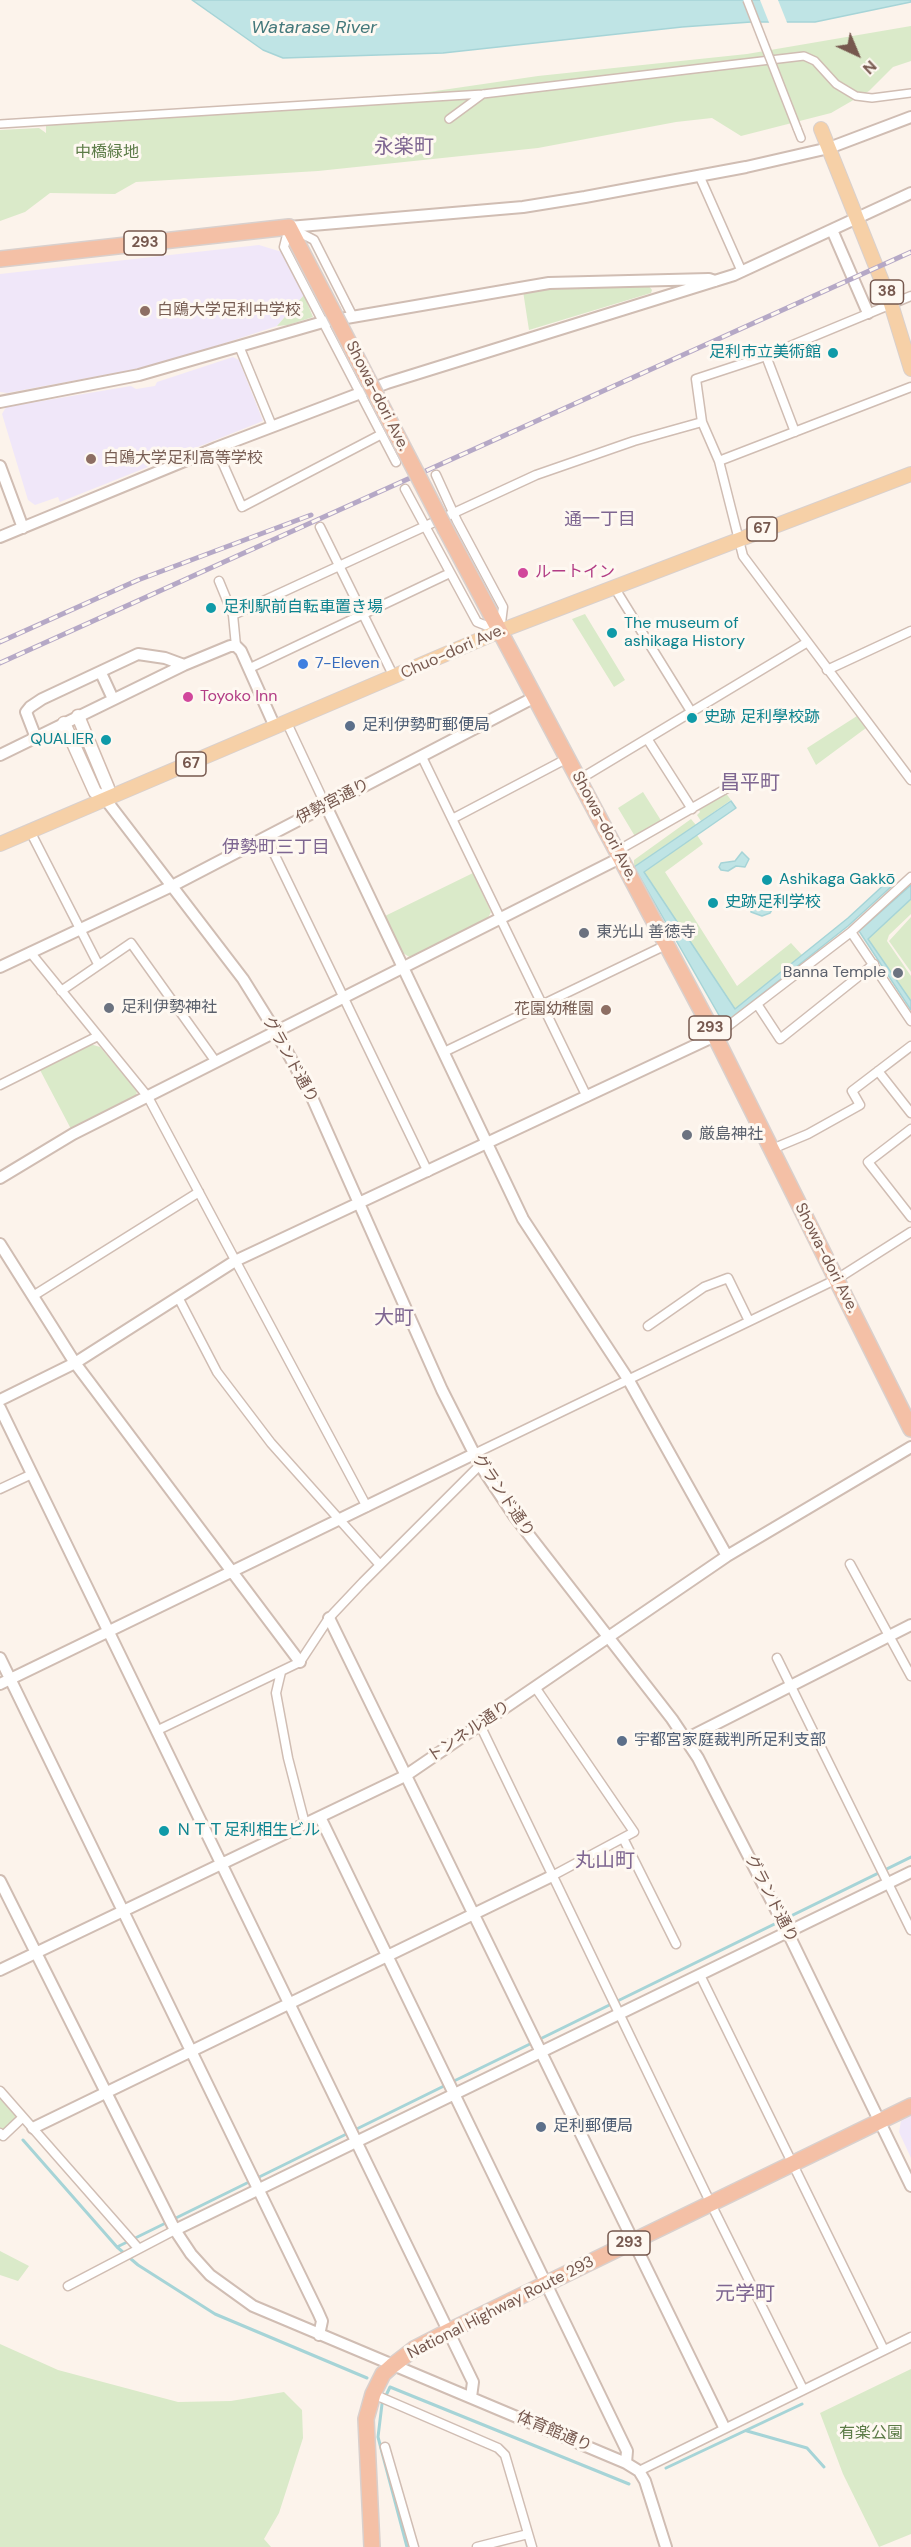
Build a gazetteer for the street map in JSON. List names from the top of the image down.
{
  "streets": {
    "highway": ["293", "Showa-dori Ave.", "National Highway Route 293"],
    "main road": ["38", "67", "Chuo-dori Ave."],
    "street": [
      "伊勢宮通り",
      "グランド通り",
      "トンネル通り",
      "体育館通り"
    ]
  },
  "crossings": [
    ["293", "Showa-dori Ave."],
    ["Showa-dori Ave.", "Chuo-dori Ave."],
    ["Showa-dori Ave.", "伊勢宮通り"],
    ["Chuo-dori Ave.", "グランド通り"],
    ["伊勢宮通り", "グランド通り"],
    ["グランド通り", "トンネル通り"],
    ["グランド通り", "National Highway Route 293"],
    ["トンネル通り", "体育館通り"],
    ["National Highway Route 293", "体育館通り"]
  ],
  "districts": [
    "永楽町",
    "通一丁目",
    "昌平町",
    "伊勢町三丁目",
    "大町",
    "丸山町",
    "元学町"
  ],
  "water": ["Watarase River"],
  "parks": ["中橋緑地", "有楽公園"],
  "places": [
    "白鴎大学足利中学校",
    "足利市立美術館",
    "白鴎大学足利高等学校",
    "ルートイン",
    "足利駅前自転車置き場",
    "The museum of ashikaga History",
    "7-Eleven",
    "Toyoko Inn",
    "史跡 足利學校跡",
    "足利伊勢町郵便局",
    "QUALIER",
    "Ashikaga Gakkō",
    "史跡足利学校",
    "東光山 善徳寺",
    "Banna Temple",
    "足利伊勢神社",
    "花園幼稚園",
    "厳島神社",
    "宇都宮家庭裁判所足利支部",
    "ＮＴＴ足利相生ビル",
    "足利郵便局"
  ],
  "north": "bottom right"
}
